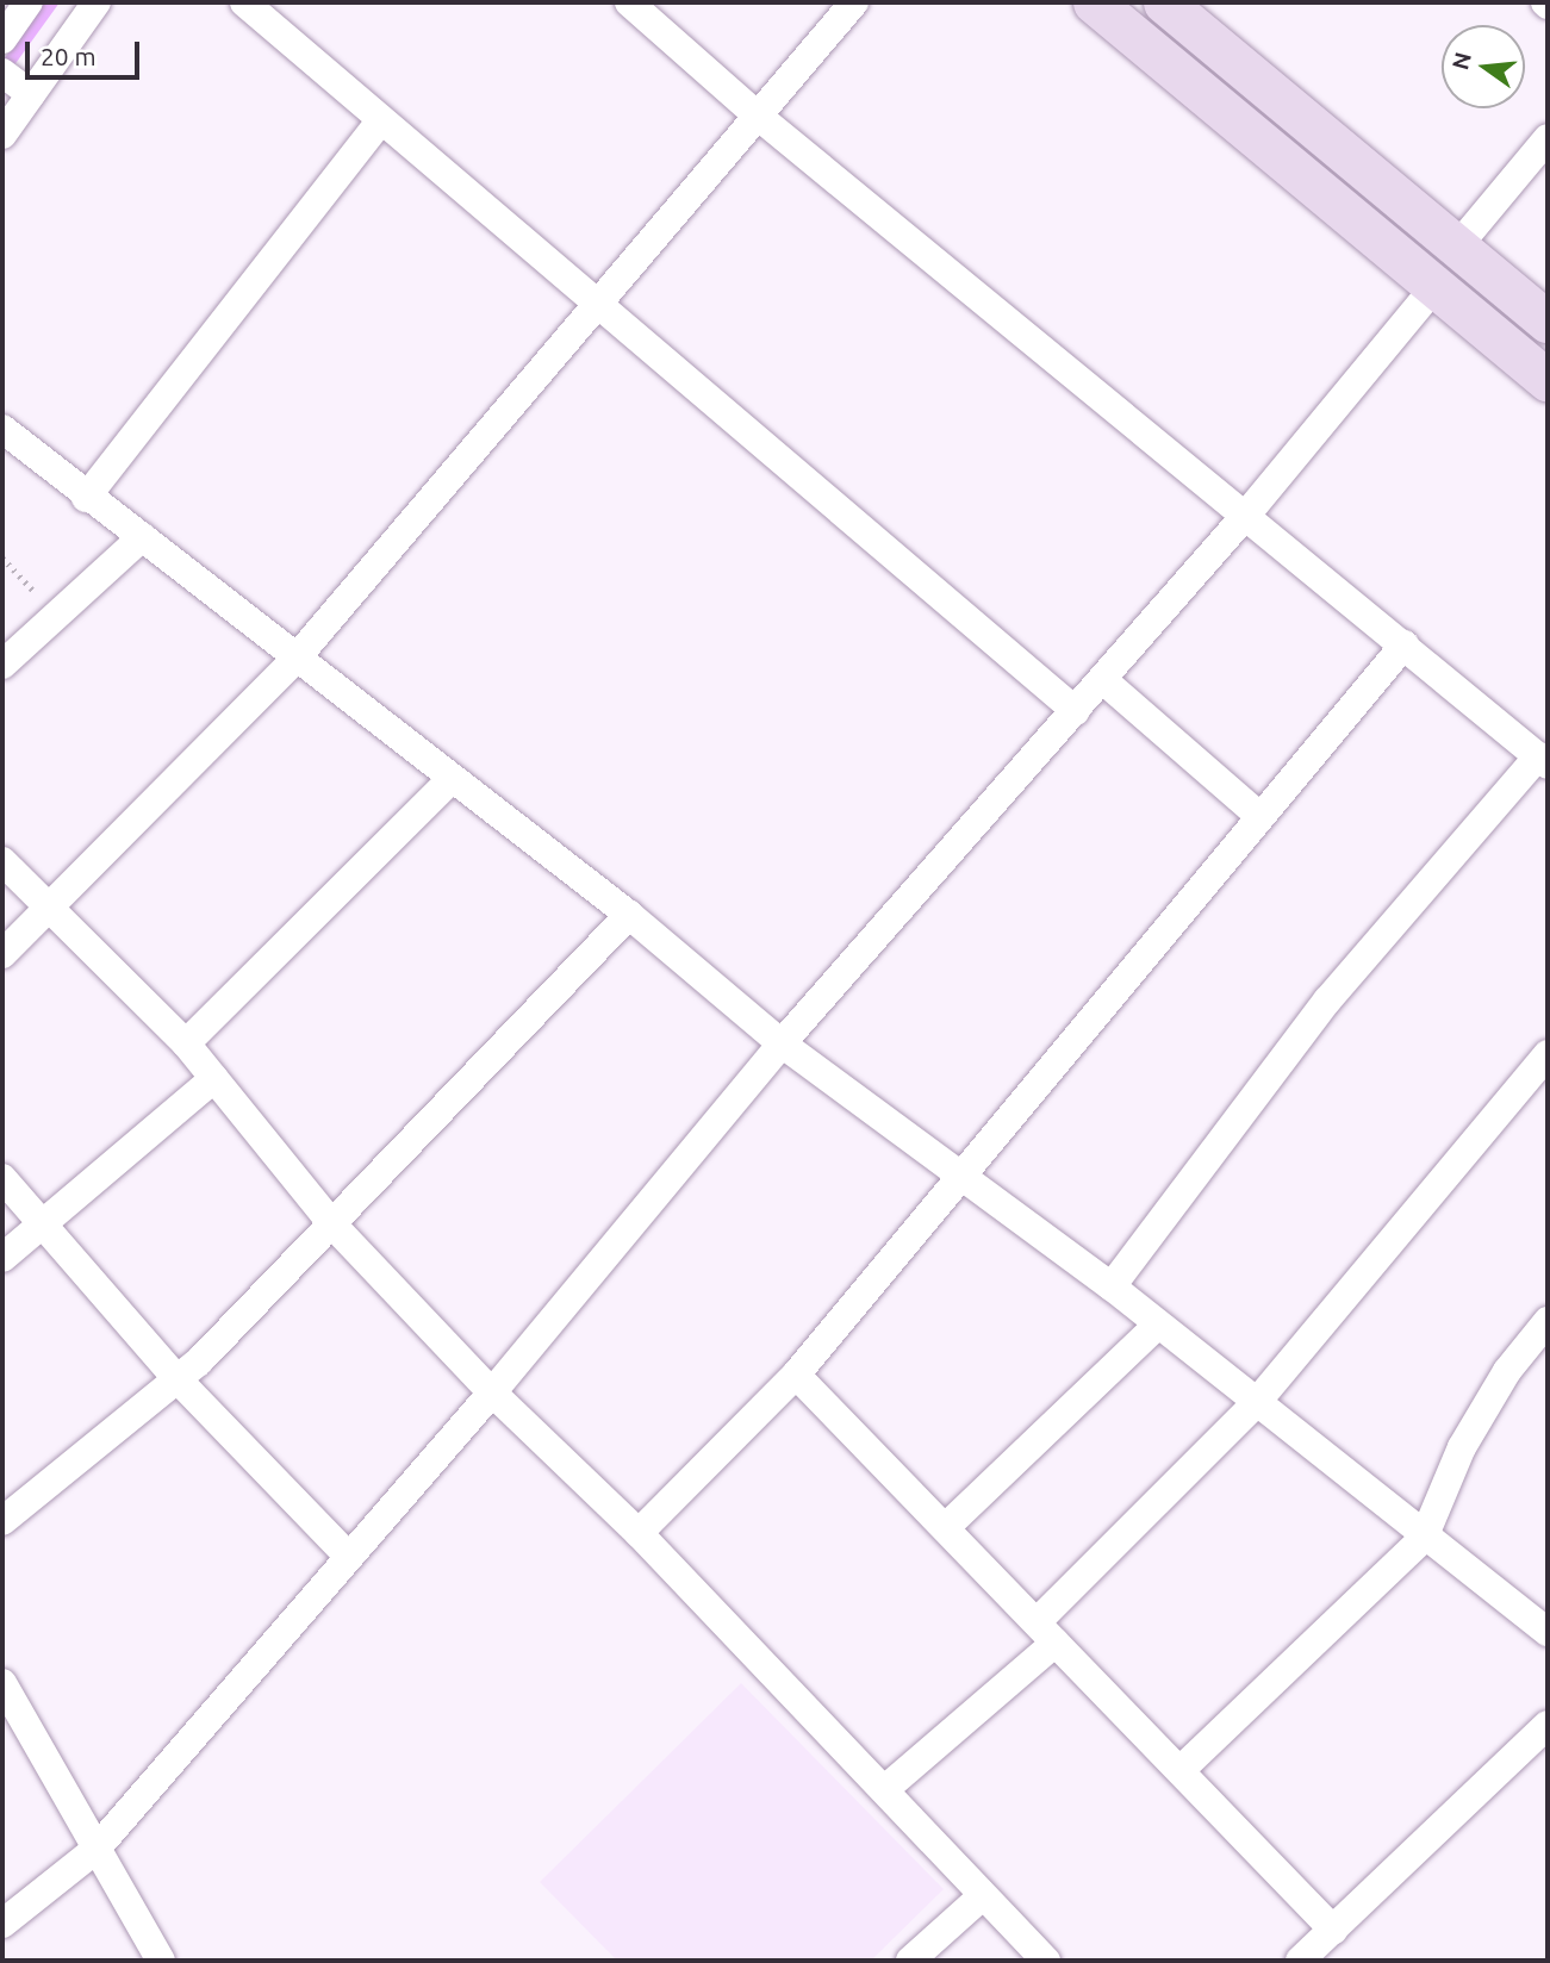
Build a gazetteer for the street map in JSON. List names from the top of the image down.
{
  "scale_bar": "20 m",
  "north": "left"
}
